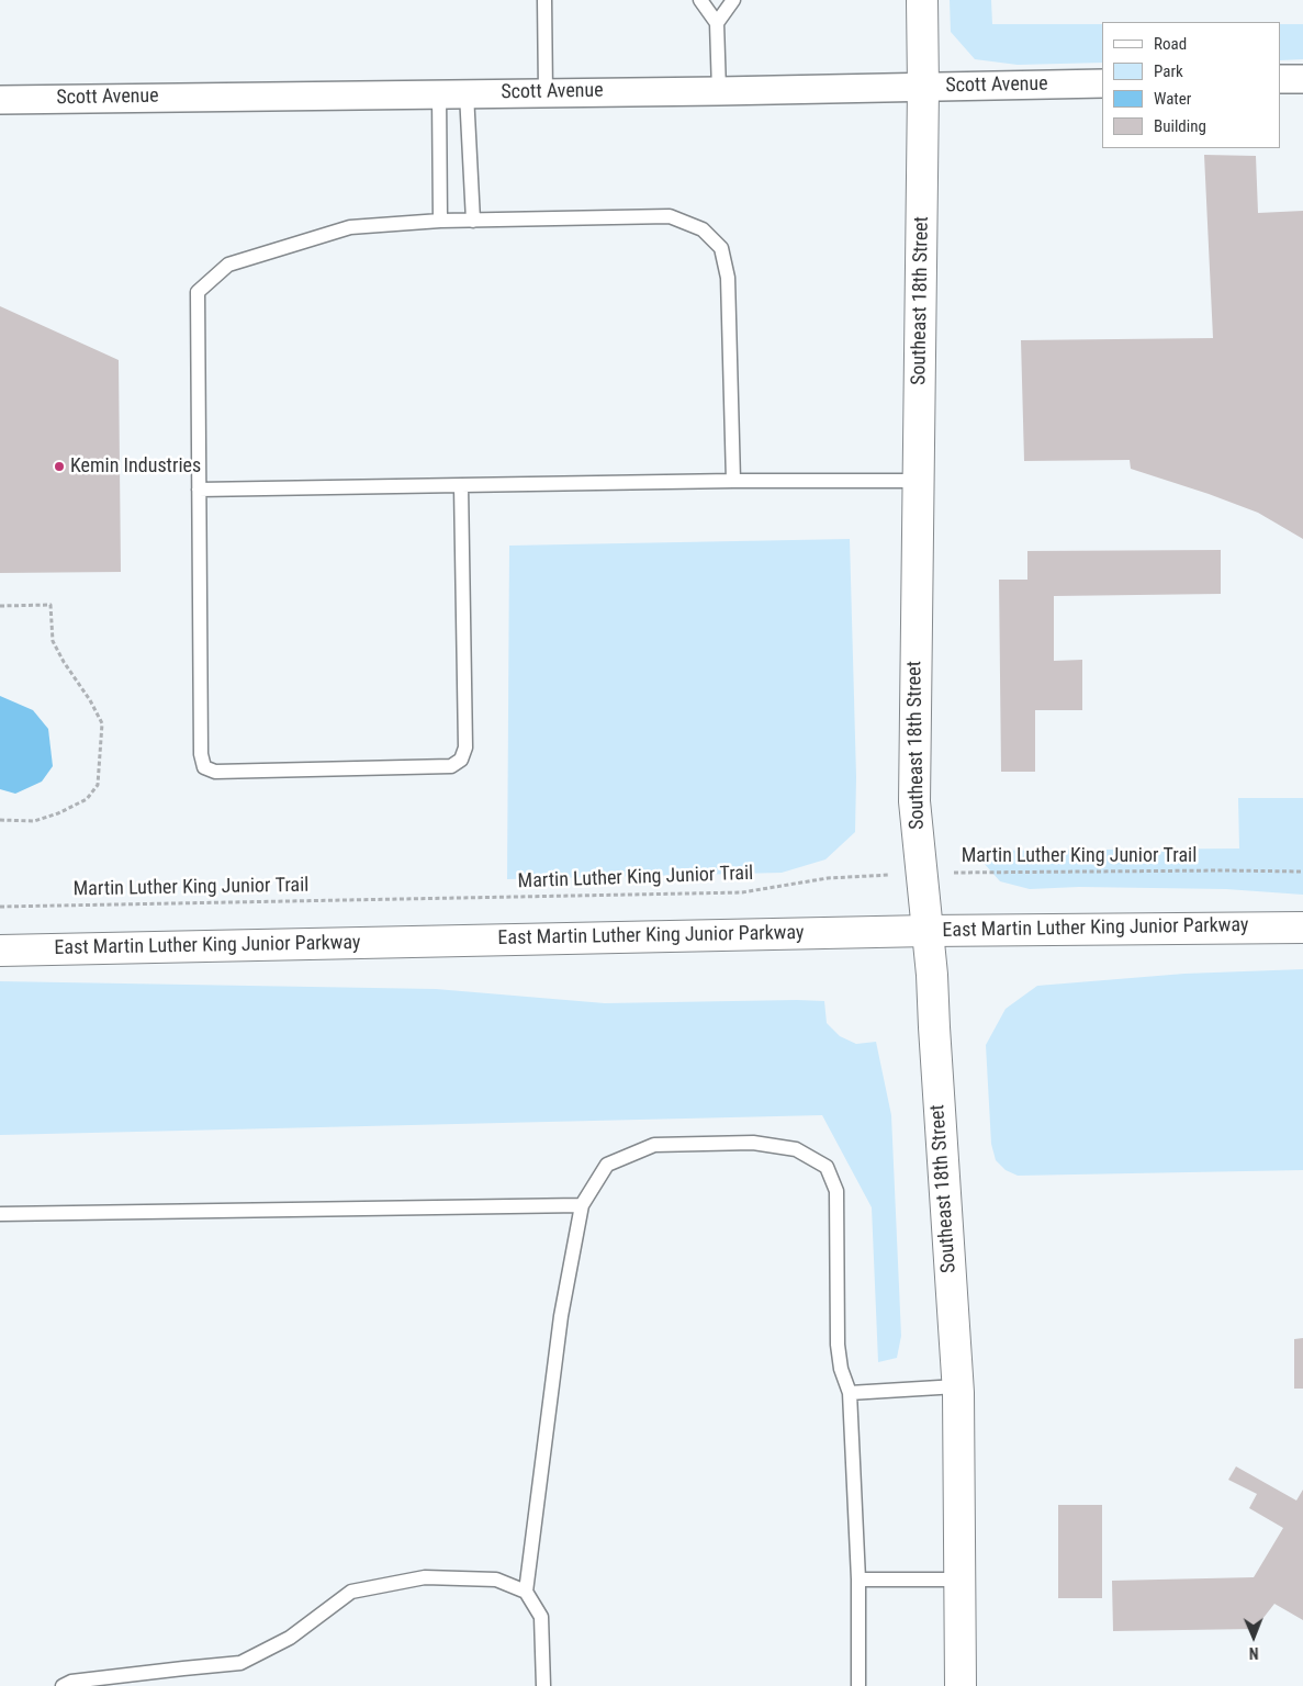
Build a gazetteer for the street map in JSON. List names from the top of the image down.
{
  "streets": {
    "street": ["Scott Avenue", "Southeast 18th Street", "East Martin Luther King Junior Parkway"],
    "path": ["Martin Luther King Junior Trail"]
  },
  "crossings": [
    ["Scott Avenue", "Southeast 18th Street"],
    ["Southeast 18th Street", "Martin Luther King Junior Trail"],
    ["Southeast 18th Street", "East Martin Luther King Junior Parkway"]
  ],
  "places": ["Kemin Industries"],
  "legend": [
    "Road",
    "Park",
    "Water",
    "Building"
  ],
  "north": "bottom"
}
